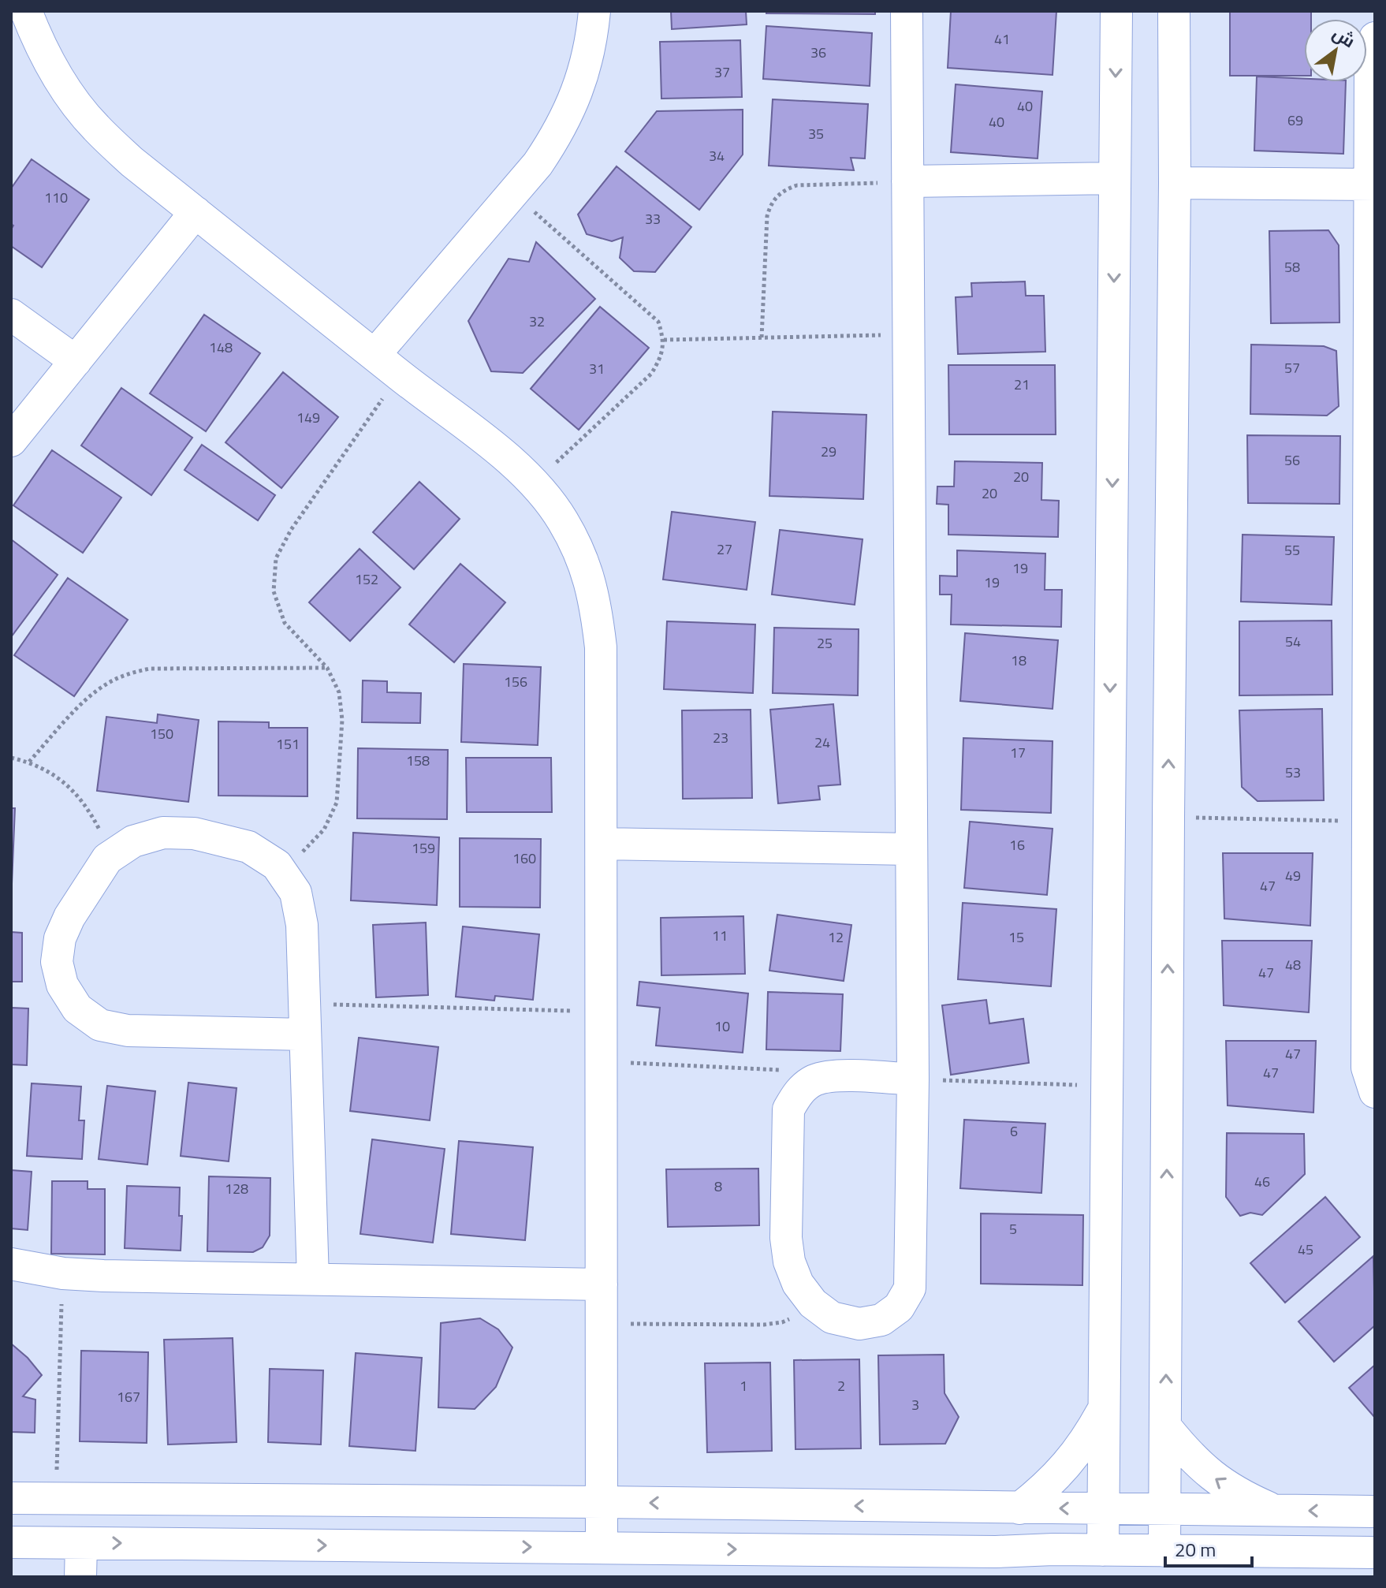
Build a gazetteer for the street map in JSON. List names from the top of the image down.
{
  "house_numbers": [
    "41",
    "36",
    "37",
    "40",
    "69",
    "40",
    "35",
    "34",
    "110",
    "33",
    "58",
    "32",
    "148",
    "57",
    "31",
    "21",
    "149",
    "29",
    "56",
    "20",
    "20",
    "27",
    "55",
    "19",
    "152",
    "19",
    "54",
    "25",
    "18",
    "156",
    "150",
    "23",
    "24",
    "151",
    "17",
    "158",
    "53",
    "16",
    "159",
    "160",
    "49",
    "47",
    "11",
    "12",
    "15",
    "48",
    "47",
    "10",
    "47",
    "47",
    "6",
    "46",
    "8",
    "128",
    "5",
    "45",
    "1",
    "2",
    "167",
    "3"
  ],
  "scale_bar": "20 m",
  "north": "top right"
}
